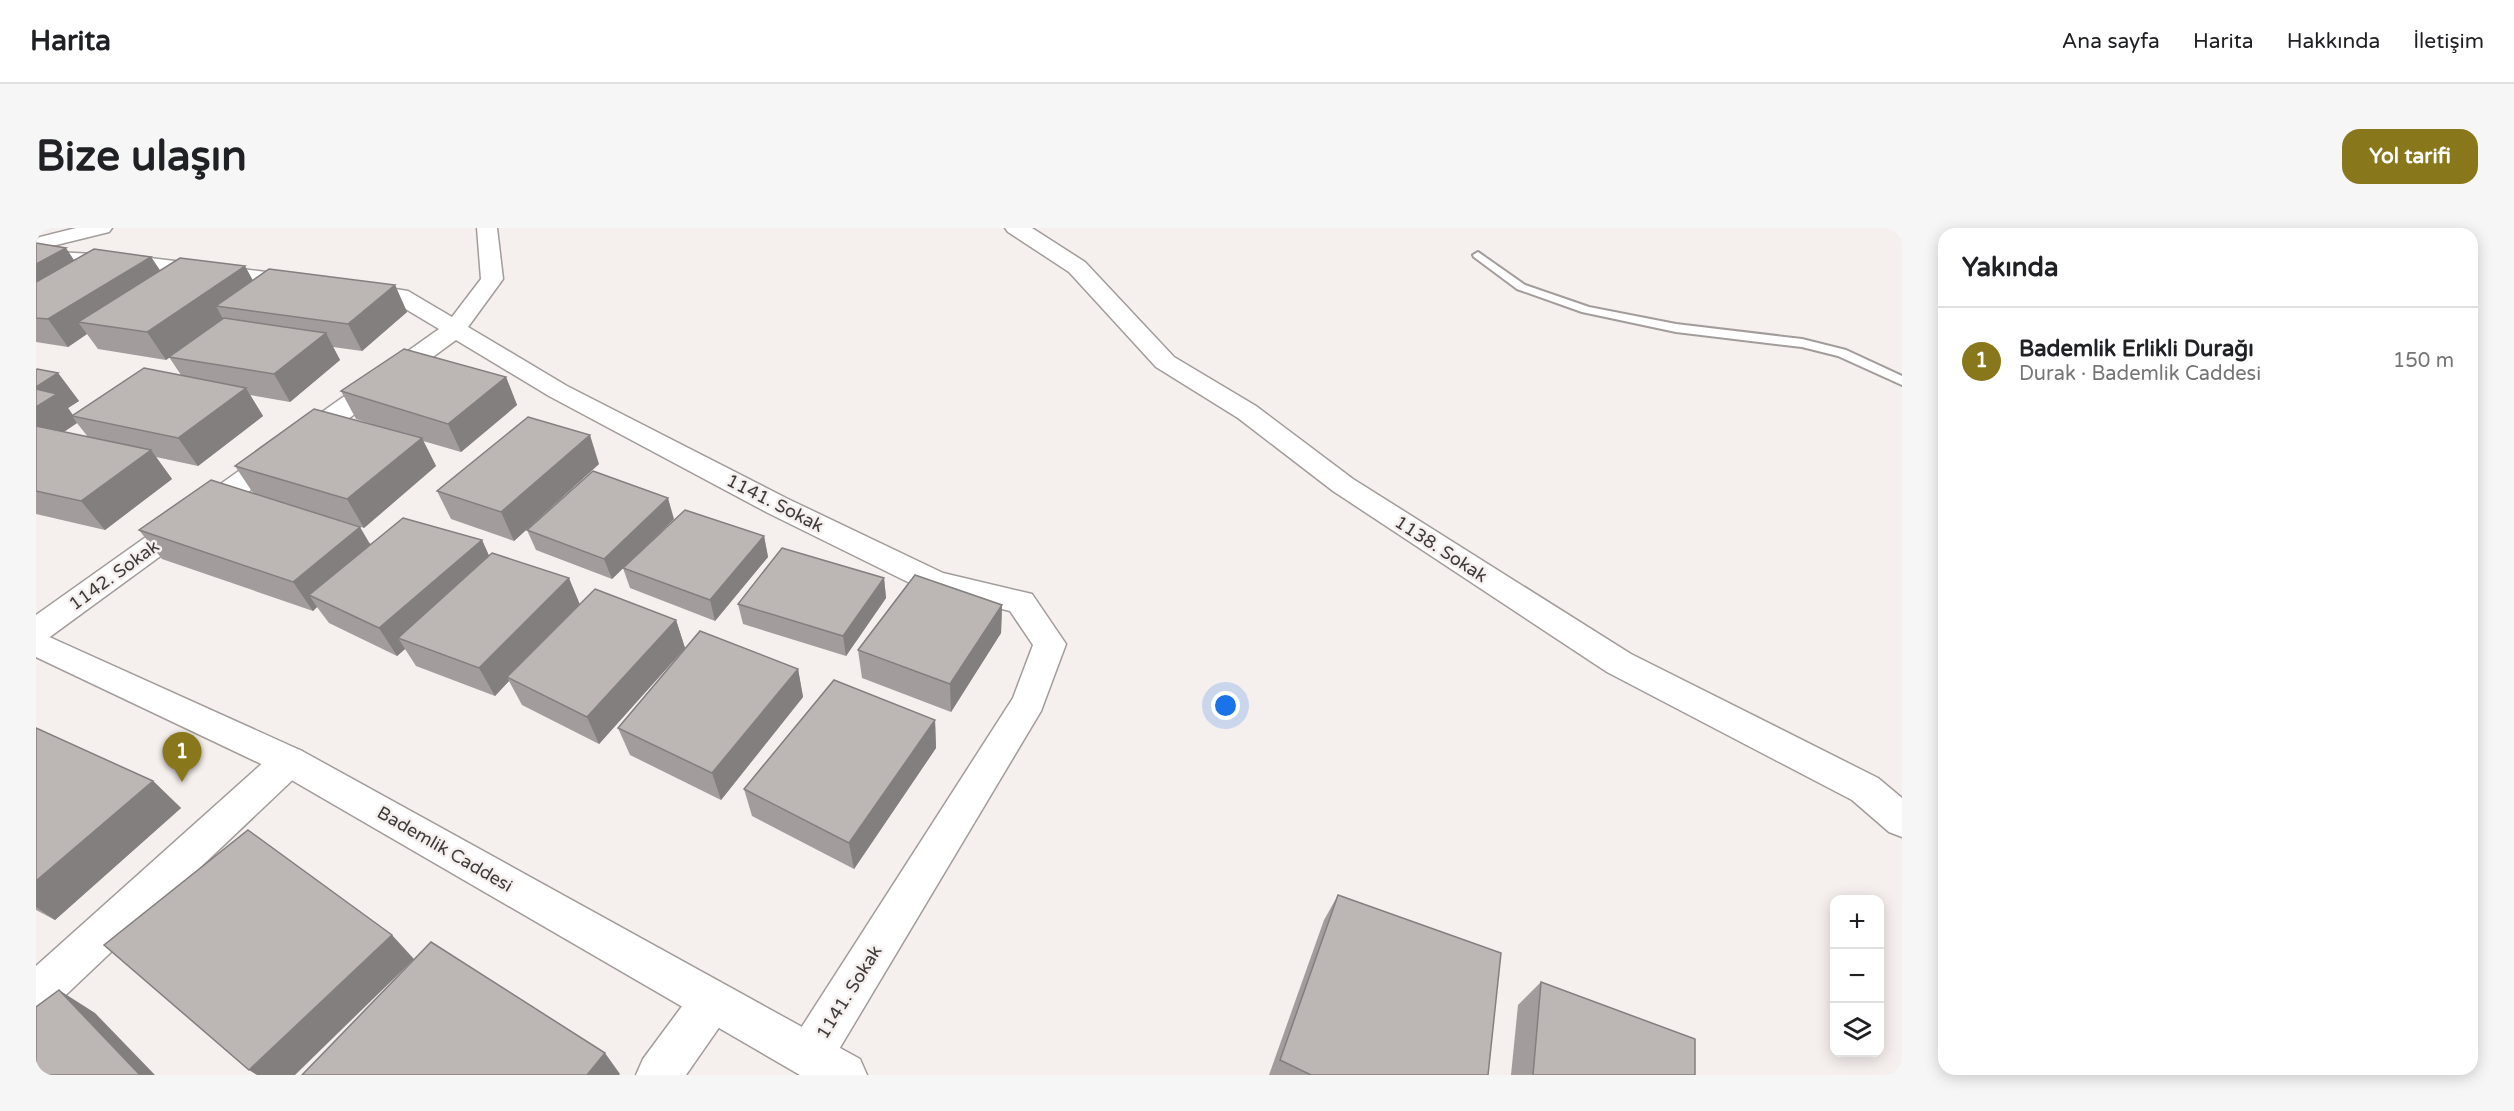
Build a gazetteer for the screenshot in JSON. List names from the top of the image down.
{
  "streets": {
    "street": [
      "1141. Sokak",
      "1138. Sokak",
      "1142. Sokak",
      "Bademlik Caddesi"
    ]
  },
  "crossings": [
    ["1141. Sokak", "1142. Sokak"],
    ["1141. Sokak", "Bademlik Caddesi"]
  ],
  "page": {
    "header": "Harita",
    "nav": [
      "Ana sayfa",
      "Harita",
      "Hakkında",
      "İletişim"
    ],
    "buttons": "Yol tarifi",
    "title": "Bize ulaşın",
    "heading": "Yakında",
    "list": [
      {
        "mark": "1",
        "name": "Bademlik Erlikli Durağı",
        "note": "Durak · Bademlik Caddesi",
        "value": "150 m"
      }
    ],
    "pins": "1",
    "map_buttons": ["+", "−"]
  }
}
